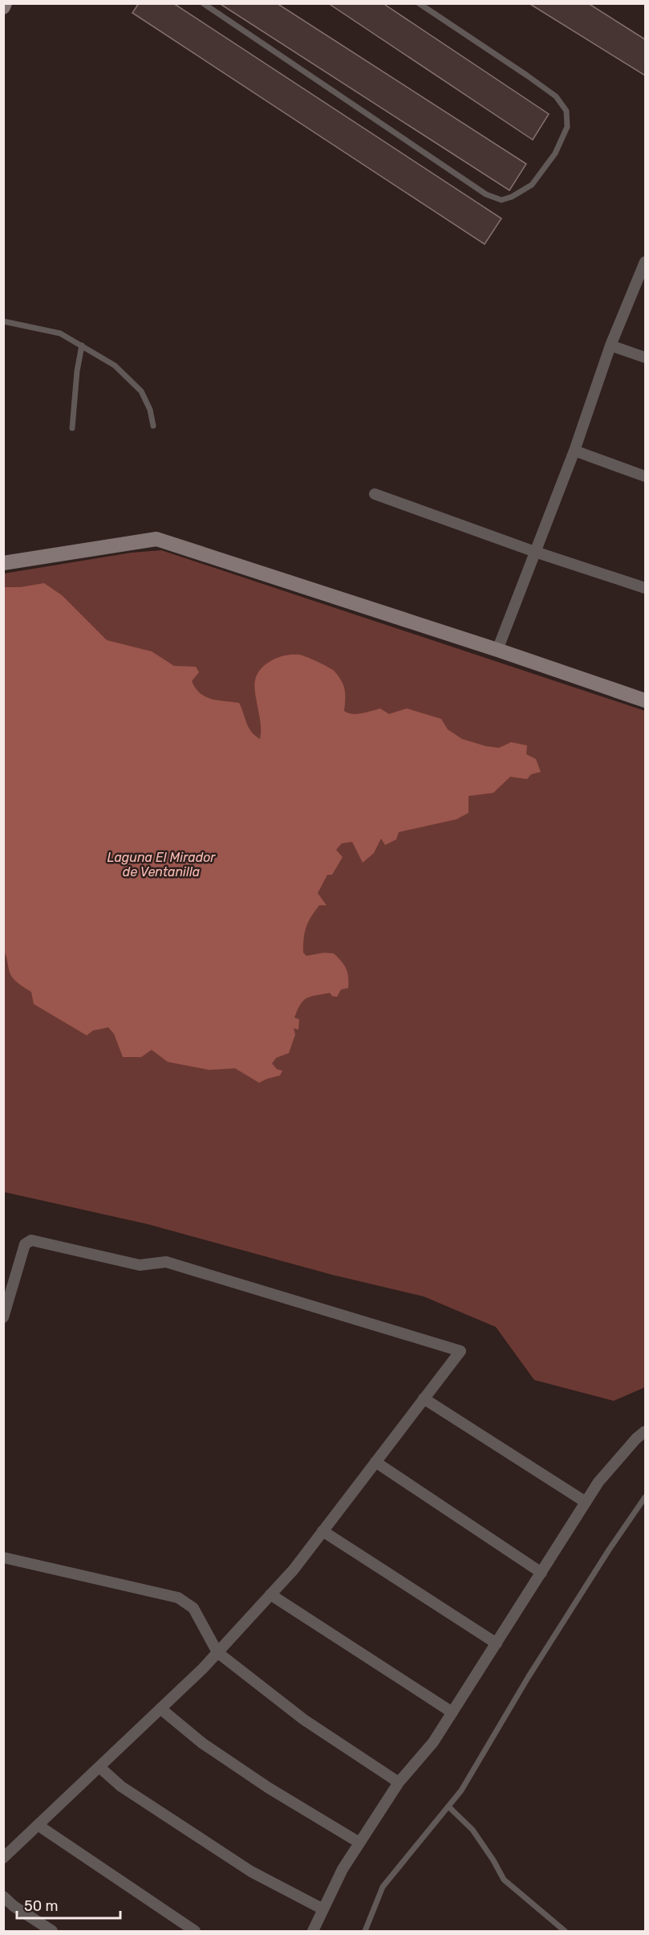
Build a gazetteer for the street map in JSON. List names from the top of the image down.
{
  "water": ["Laguna El Mirador de Ventanilla"],
  "scale_bar": "50 m"
}
